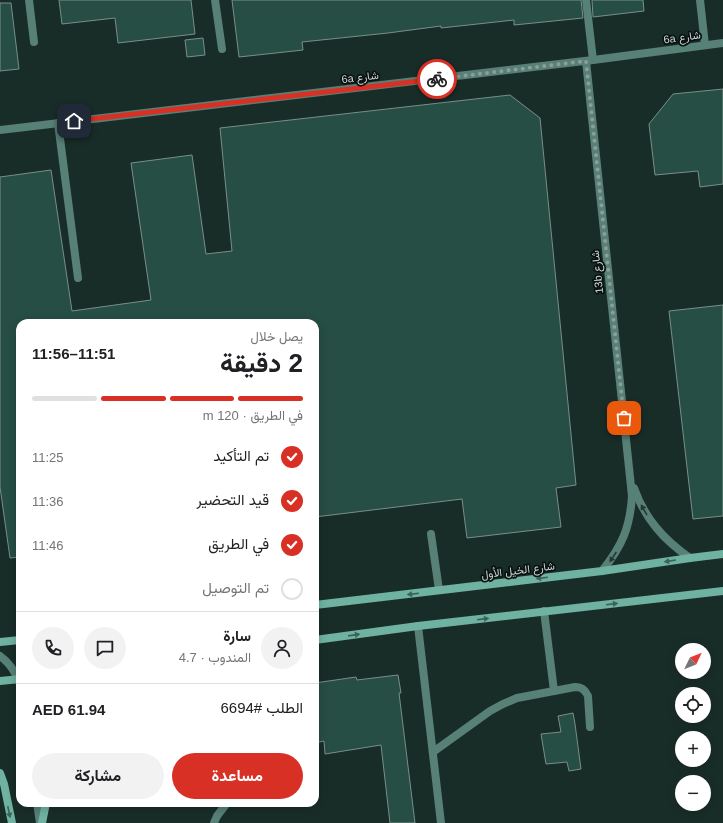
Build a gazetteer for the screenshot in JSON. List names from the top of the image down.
{
  "streets": {
    "main road": ["شارع الخيل الأول"],
    "lane": ["6a شارع", "13b شارع"]
  },
  "crossings": [
    ["6a شارع", "13b شارع"],
    ["13b شارع", "شارع الخيل الأول"]
  ],
  "north": "top right",
  "page": {
    "heading": ["2 دقيقة", "يصل خلال", "11:51–11:56"],
    "panel": [
      "سارة",
      "المندوب · 4.7",
      "الطلب #6694",
      "AED 61.94"
    ],
    "bar": "في الطريق · 120 m",
    "list": [
      ["تم التأكيد", "11:25"],
      ["قيد التحضير", "11:36"],
      ["في الطريق", "11:46"],
      "تم التوصيل"
    ],
    "map_buttons": ["+", "−"],
    "buttons": ["مساعدة", "مشاركة"]
  }
}
